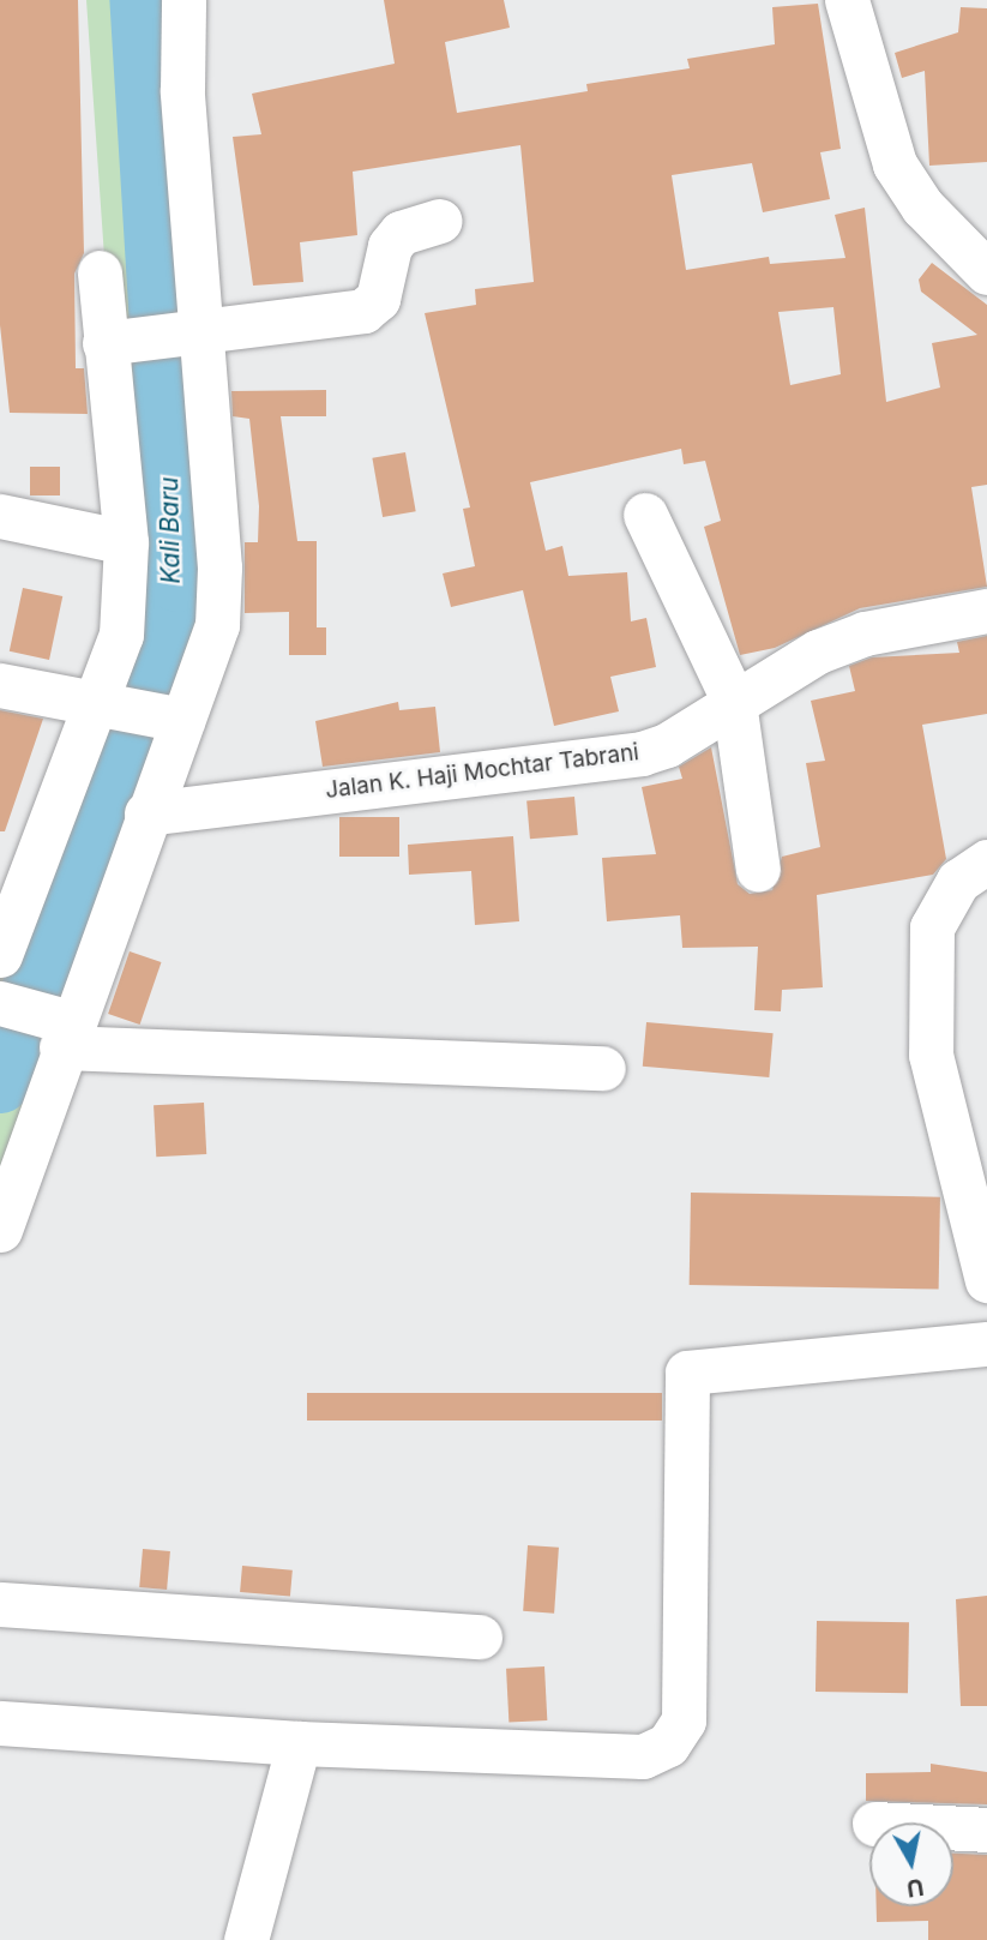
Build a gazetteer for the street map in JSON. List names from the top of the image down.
{
  "streets": {
    "street": ["Jalan K. Haji Mochtar Tabrani"]
  },
  "water": ["Kali Baru"],
  "north": "bottom"
}
